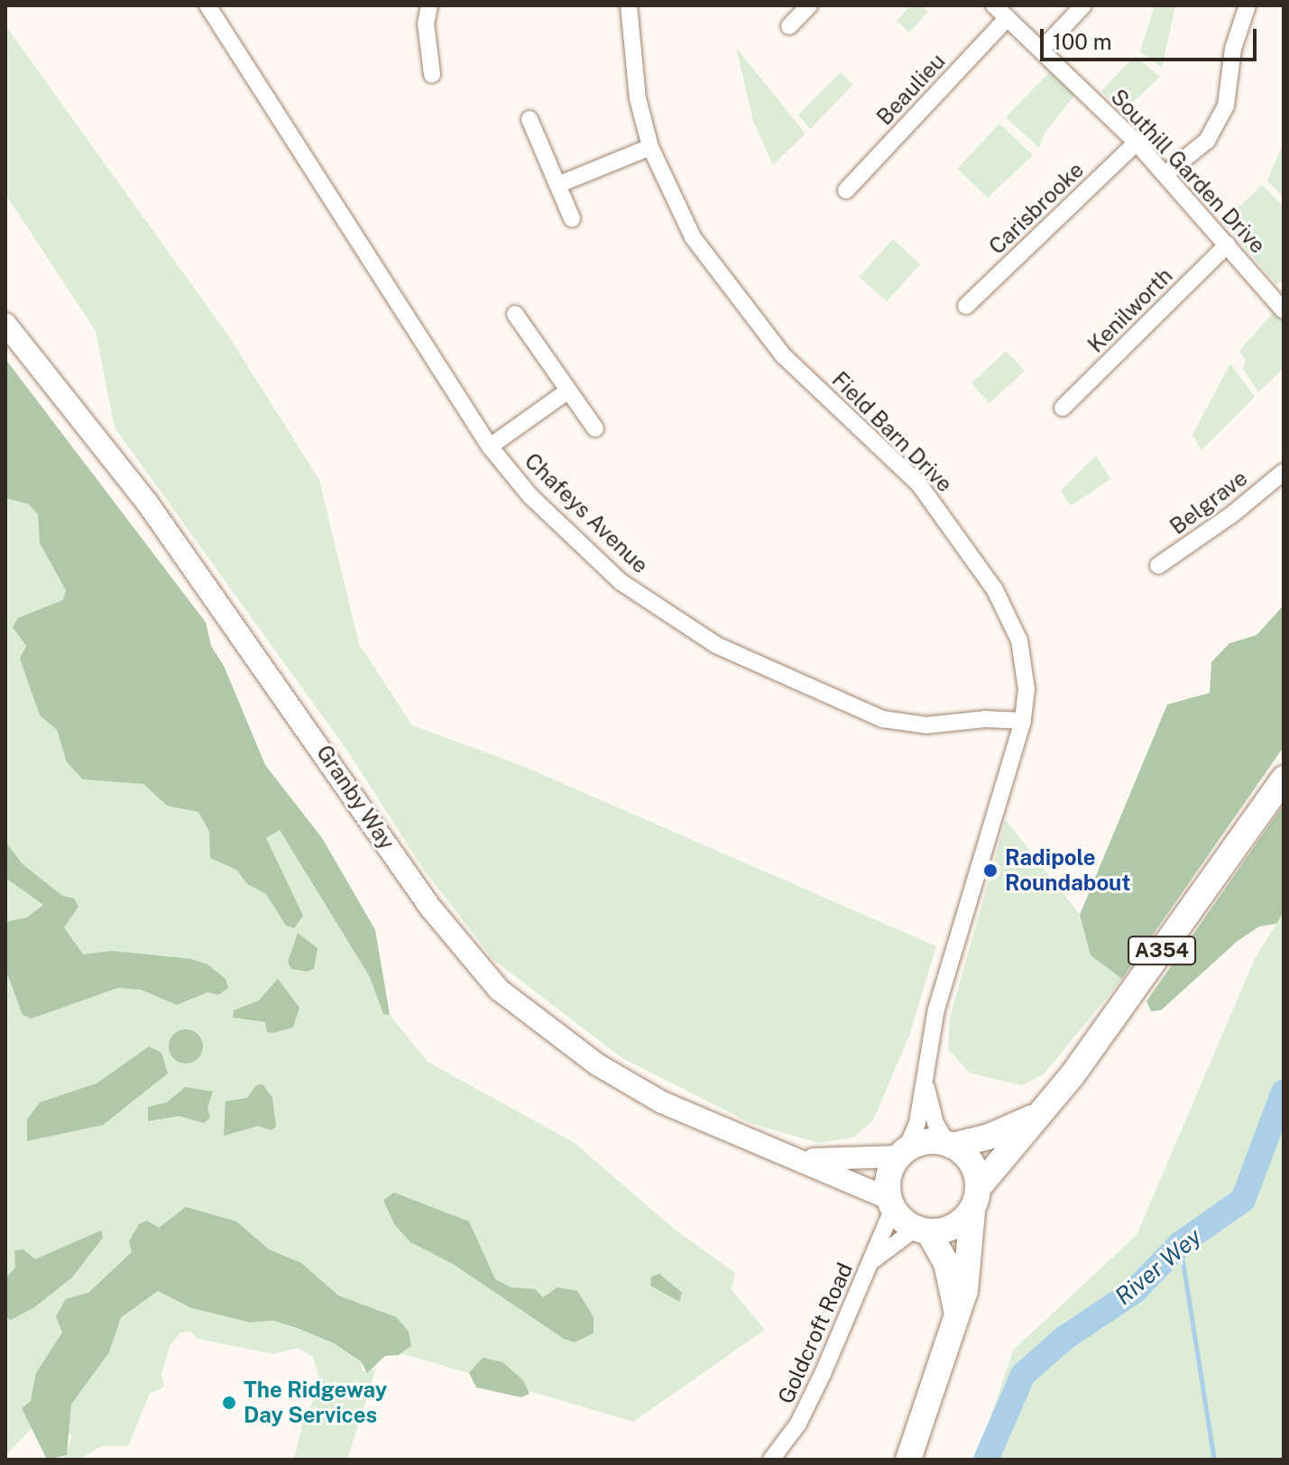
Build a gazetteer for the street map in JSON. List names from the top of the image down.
{
  "streets": {
    "highway": ["A354"],
    "main road": ["Granby Way"],
    "street": [
      "Beaulieu",
      "Southill Garden Drive",
      "Carisbrooke",
      "Kenilworth",
      "Field Barn Drive",
      "Belgrave",
      "Chafeys Avenue",
      "Goldcroft Road"
    ]
  },
  "crossings": [
    ["Beaulieu", "Southill Garden Drive"],
    ["Southill Garden Drive", "Carisbrooke"],
    ["Southill Garden Drive", "Kenilworth"],
    ["Field Barn Drive", "Chafeys Avenue"],
    ["Field Barn Drive", "Granby Way"],
    ["Field Barn Drive", "A354"],
    ["Field Barn Drive", "Goldcroft Road"],
    ["Granby Way", "A354"],
    ["Granby Way", "Goldcroft Road"],
    ["A354", "Goldcroft Road"]
  ],
  "water": ["River Wey"],
  "places": ["Radipole Roundabout", "The Ridgeway Day Services"],
  "scale_bar": "100 m"
}
